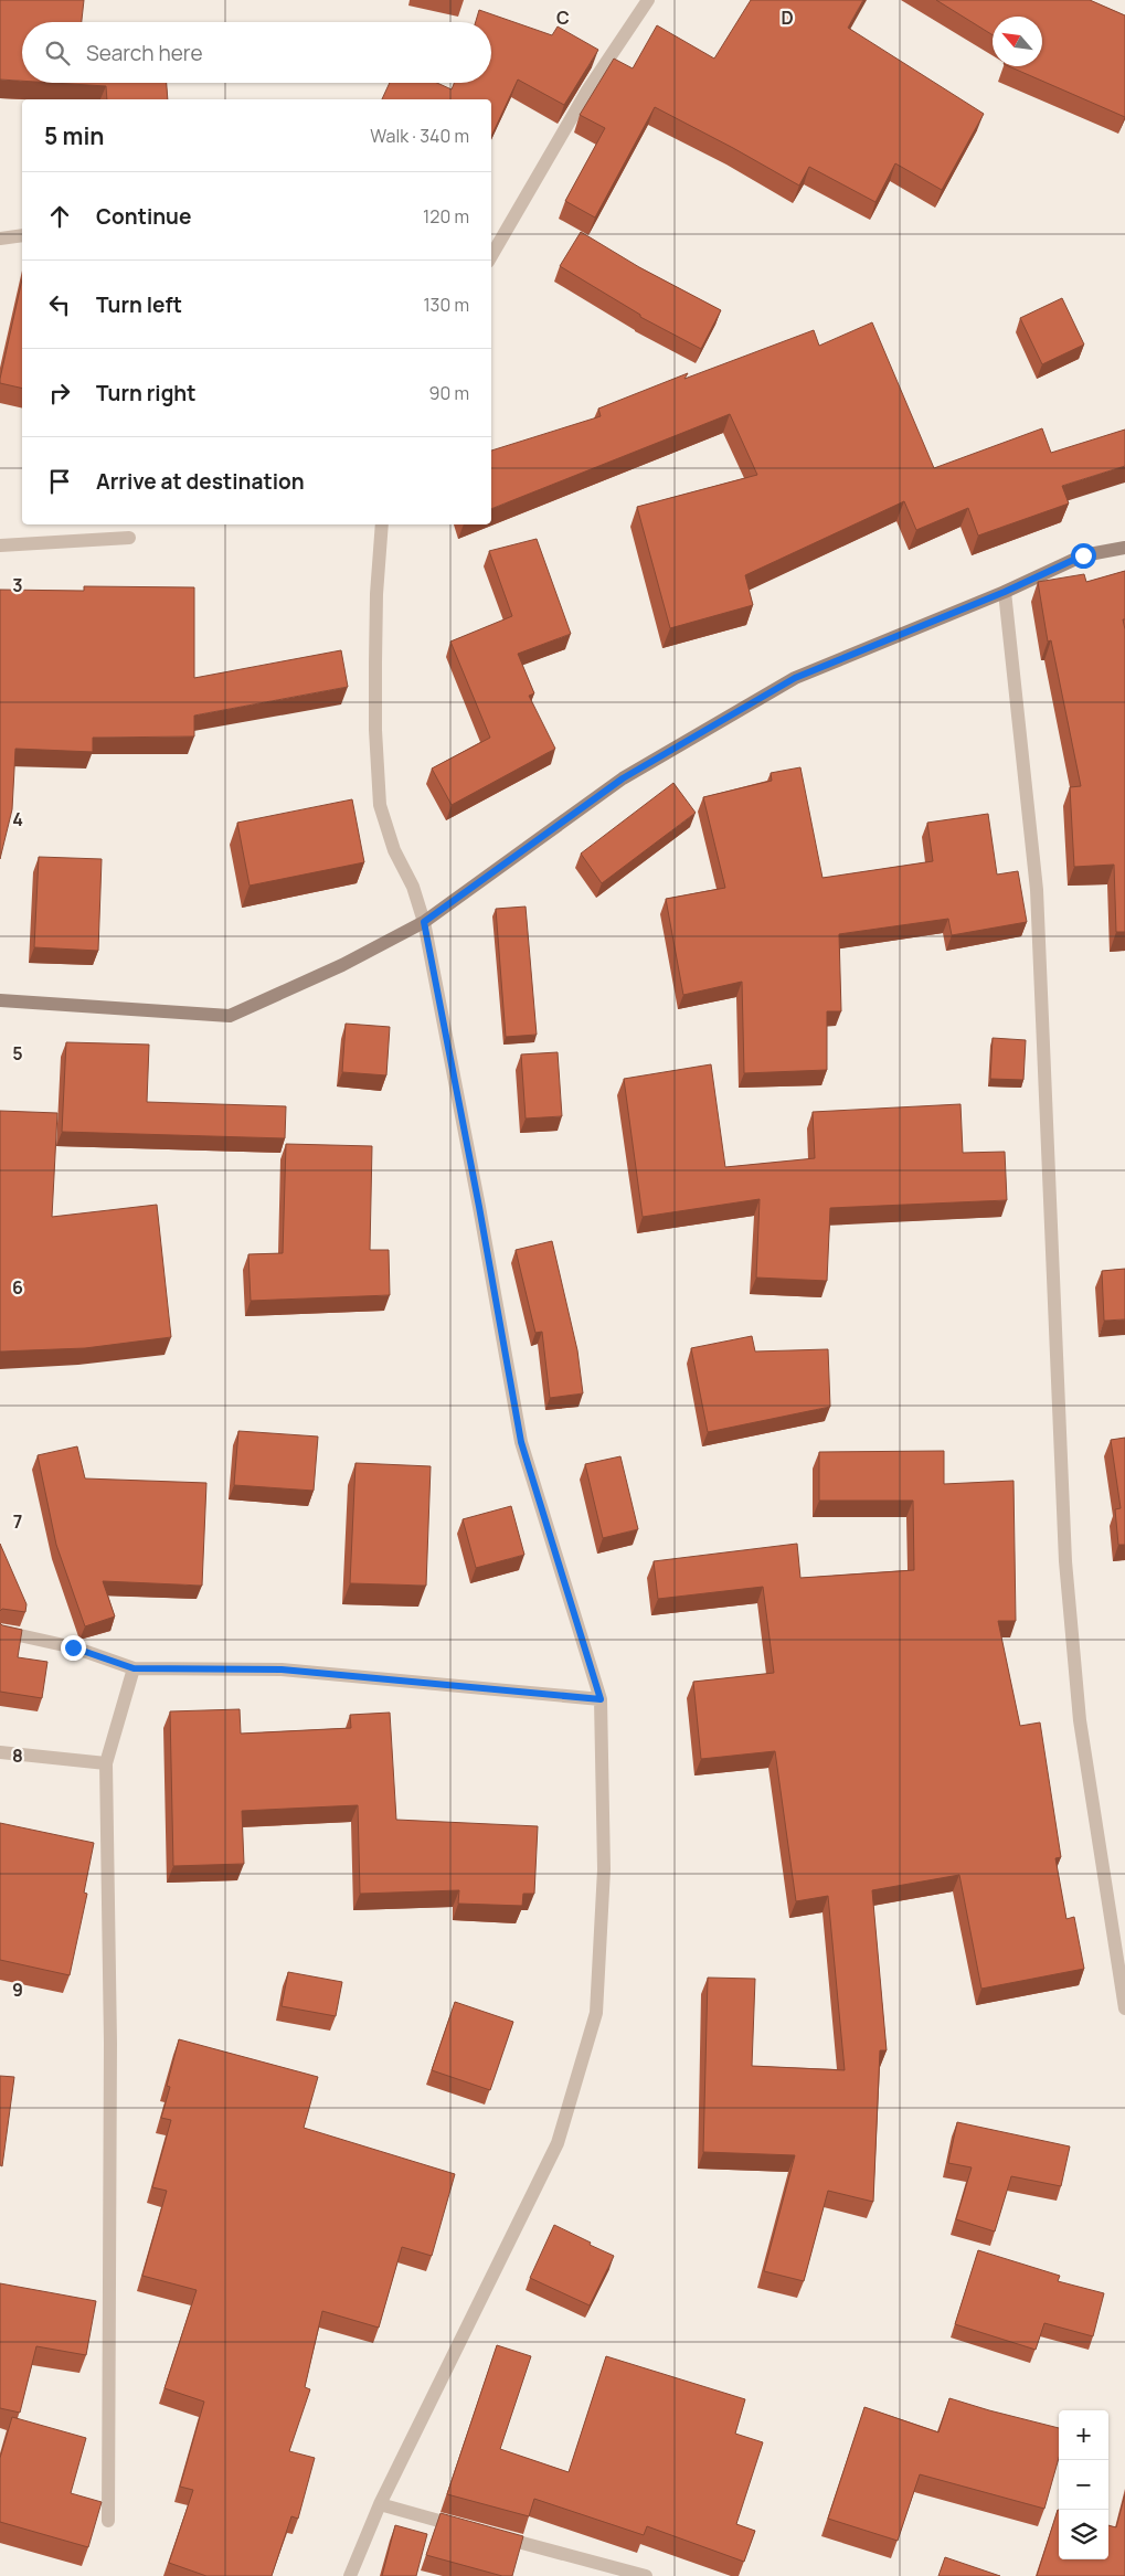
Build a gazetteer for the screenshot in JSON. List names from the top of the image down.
{
  "north": "top left",
  "page": {
    "search": "Search here",
    "heading": ["5 min", "Walk · 340 m"],
    "list": [
      ["Continue", "120 m"],
      ["Turn left", "130 m"],
      ["Turn right", "90 m"],
      "Arrive at destination"
    ],
    "map_buttons": ["+", "−"]
  },
  "grid": {
    "columns": ["C", "D"],
    "rows": [
      "3",
      "4",
      "5",
      "6",
      "7",
      "8",
      "9"
    ]
  }
}
